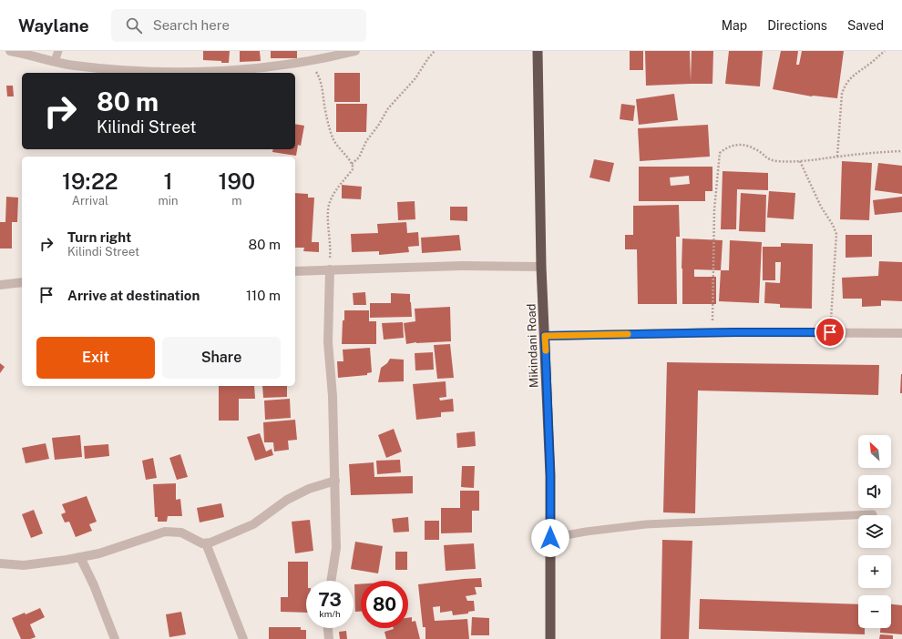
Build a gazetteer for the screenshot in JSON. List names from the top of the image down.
{
  "streets": {
    "highway": ["Mikindani Road"]
  },
  "north": "top left",
  "page": {
    "header": "Waylane",
    "search": "Search here",
    "nav": ["Map", "Directions", "Saved"],
    "turn": ["80 m", "Kilindi Street"],
    "eta": [
      "19:22",
      "Arrival",
      "1",
      "min",
      "190",
      "m"
    ],
    "list": [
      {
        "name": "Turn right",
        "note": "Kilindi Street",
        "value": "80 m"
      },
      {
        "name": "Arrive at destination",
        "value": "110 m"
      }
    ],
    "buttons": ["Exit", "Share"],
    "map_buttons": ["+", "−"],
    "speed": "73 km/h",
    "limit": "80"
  }
}
